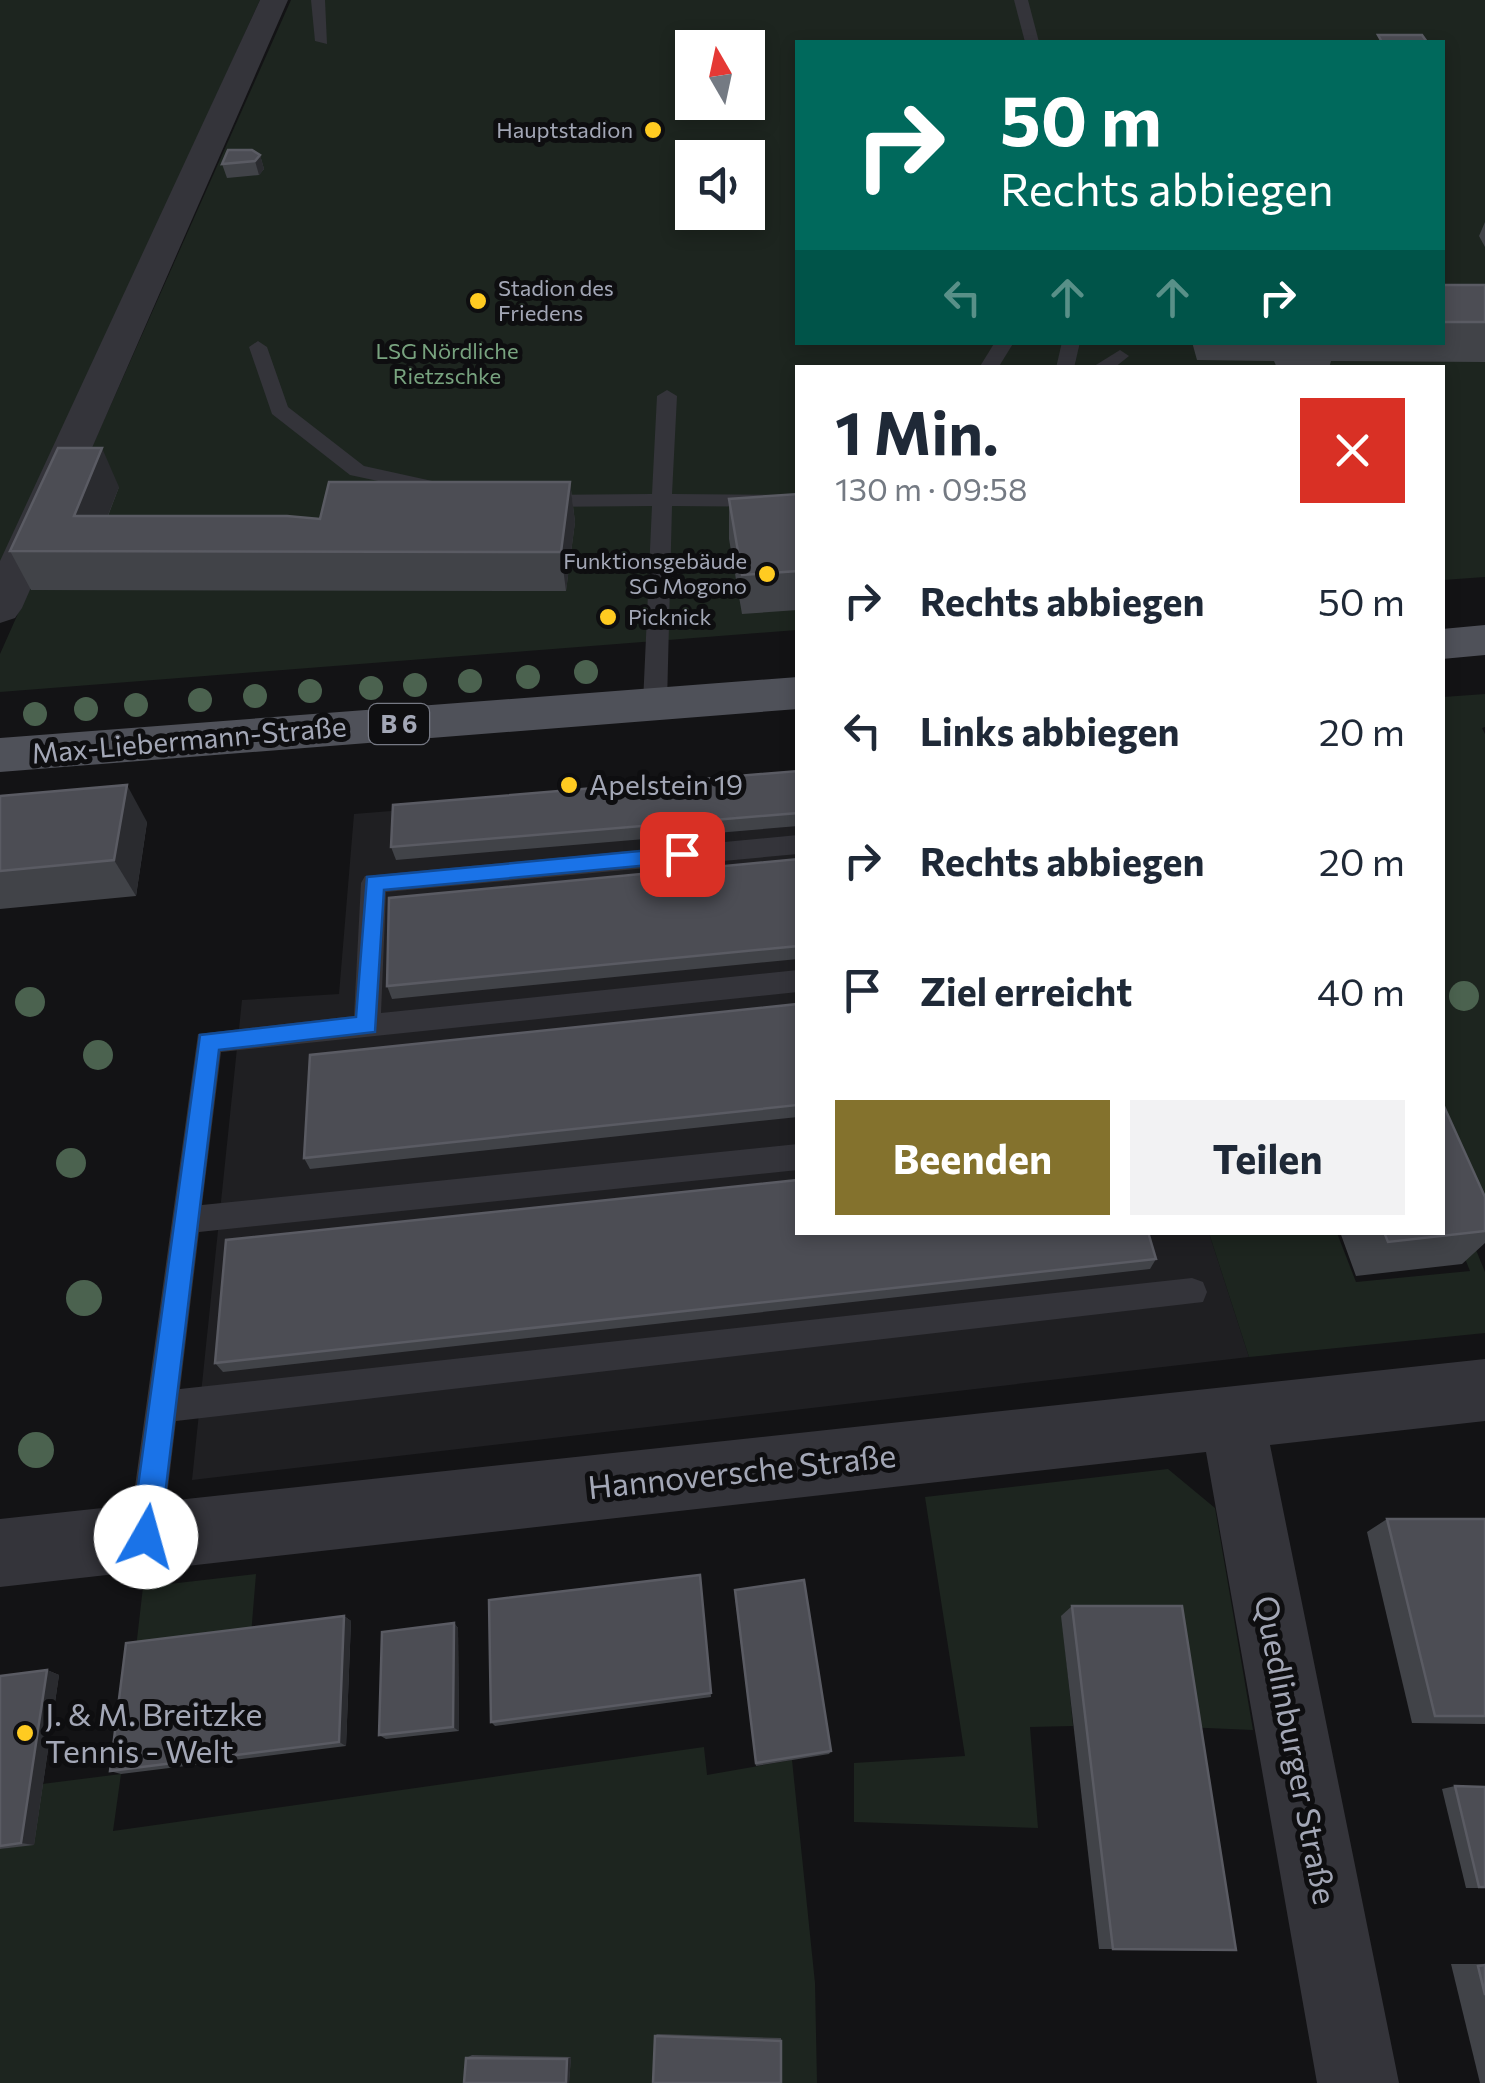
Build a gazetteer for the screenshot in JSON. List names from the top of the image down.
{
  "streets": {
    "main road": ["B 6", "Max-Liebermann-Straße"],
    "street": ["Hannoversche Straße", "Quedlinburger Straße"]
  },
  "crossings": [
    ["Hannoversche Straße", "Quedlinburger Straße"]
  ],
  "parks": ["LSG Nördliche Rietzschke"],
  "places": [
    "Hauptstadion",
    "Stadion des Friedens",
    "Funktionsgebäude SG Mogono",
    "Picknick",
    "Apelstein 19",
    "J. & M. Breitzke Tennis - Welt"
  ],
  "north": "top",
  "page": {
    "turn": ["50 m", "Rechts abbiegen"],
    "heading": ["1 Min.", "130 m · 09:58"],
    "list": [
      {
        "name": "Rechts abbiegen",
        "value": "50 m"
      },
      {
        "name": "Links abbiegen",
        "value": "20 m"
      },
      {
        "name": "Rechts abbiegen",
        "value": "20 m"
      },
      {
        "name": "Ziel erreicht",
        "value": "40 m"
      }
    ],
    "buttons": ["Beenden", "Teilen"]
  }
}
